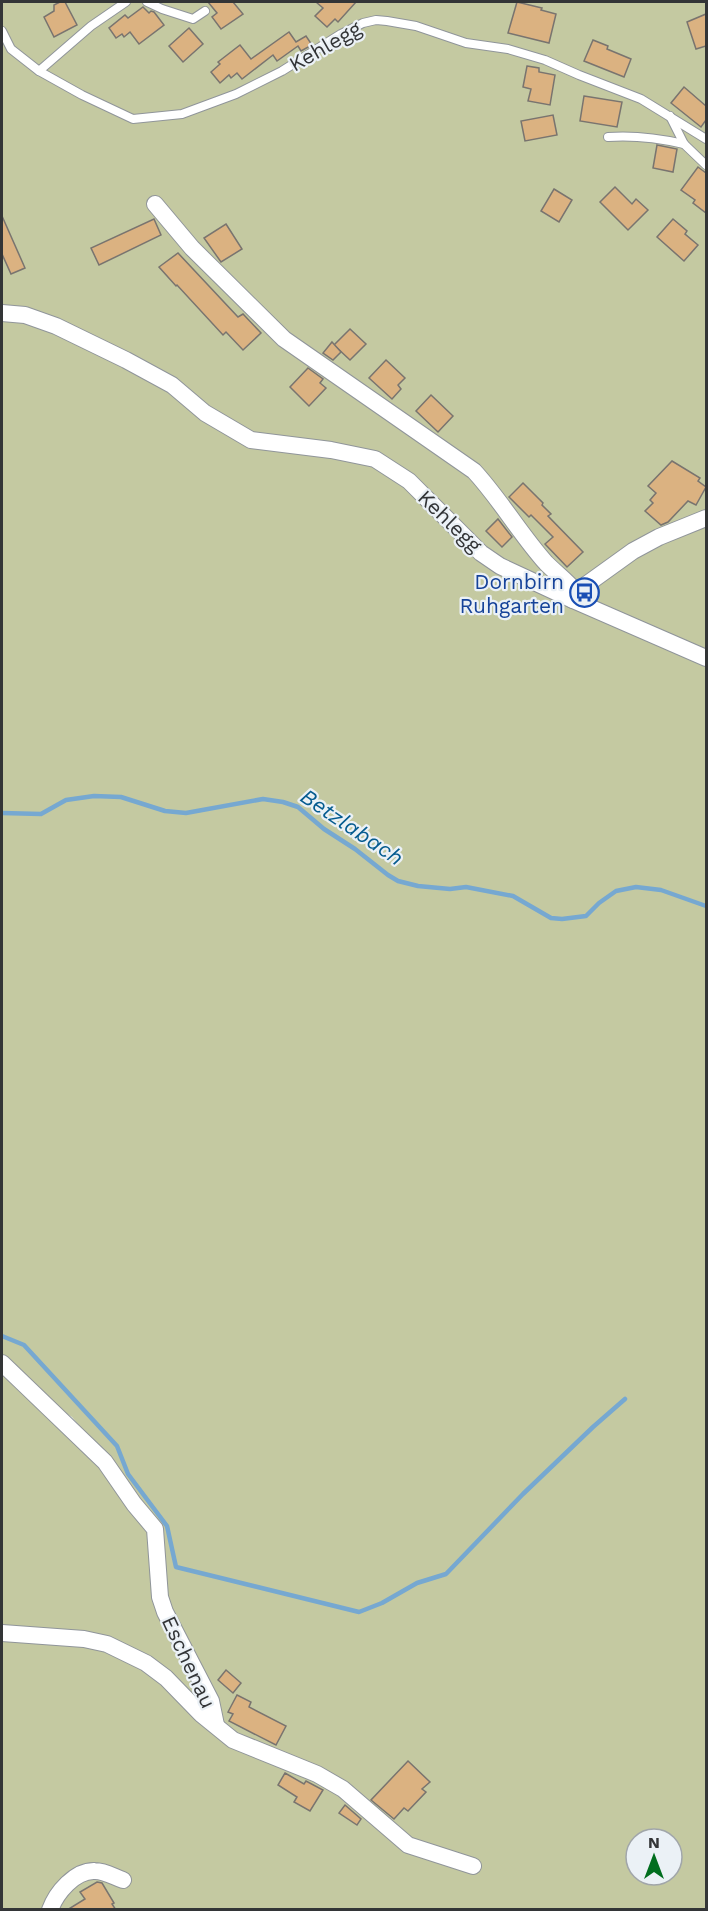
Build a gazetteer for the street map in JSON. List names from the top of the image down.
{
  "streets": {
    "street": ["Kehlegg", "Eschenau"]
  },
  "water": ["Betzlabach"],
  "places": {
    "bus stop": ["Dornbirn Ruhgarten"]
  },
  "north": "top"
}
